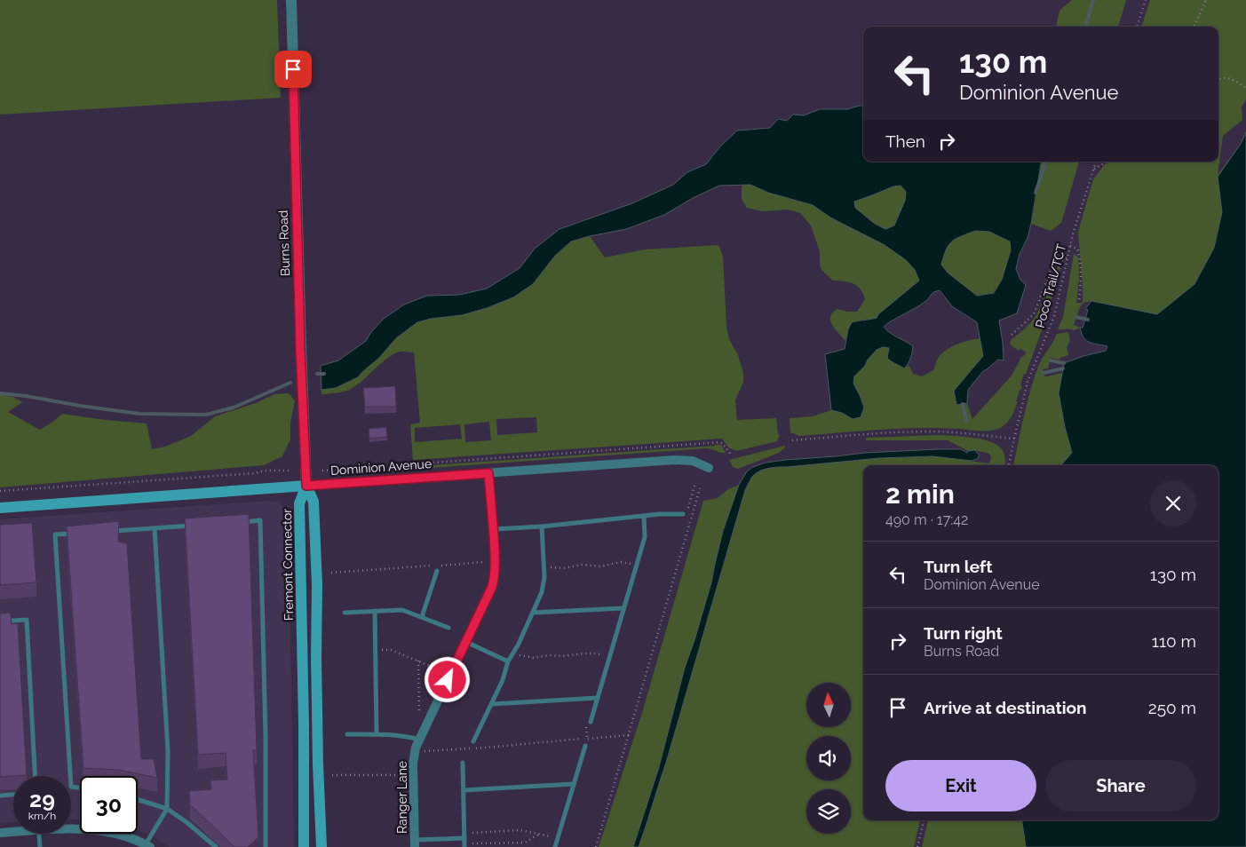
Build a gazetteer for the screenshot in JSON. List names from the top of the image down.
{
  "streets": {
    "main road": ["Dominion Avenue", "Fremont Connector"],
    "street": ["Burns Road", "Ranger Lane"],
    "path": ["Poco Trail/TCT"]
  },
  "crossings": [
    ["Burns Road", "Dominion Avenue"],
    ["Burns Road", "Fremont Connector"],
    ["Dominion Avenue", "Fremont Connector"],
    ["Dominion Avenue", "Ranger Lane"]
  ],
  "north": "top",
  "page": {
    "turn": ["130 m", "Dominion Avenue"],
    "then": "Then",
    "heading": ["2 min", "490 m · 17:42"],
    "list": [
      {
        "name": "Turn left",
        "note": "Dominion Avenue",
        "value": "130 m"
      },
      {
        "name": "Turn right",
        "note": "Burns Road",
        "value": "110 m"
      },
      {
        "name": "Arrive at destination",
        "value": "250 m"
      }
    ],
    "buttons": ["Exit", "Share"],
    "speed": "29 km/h",
    "limit": "30"
  }
}
